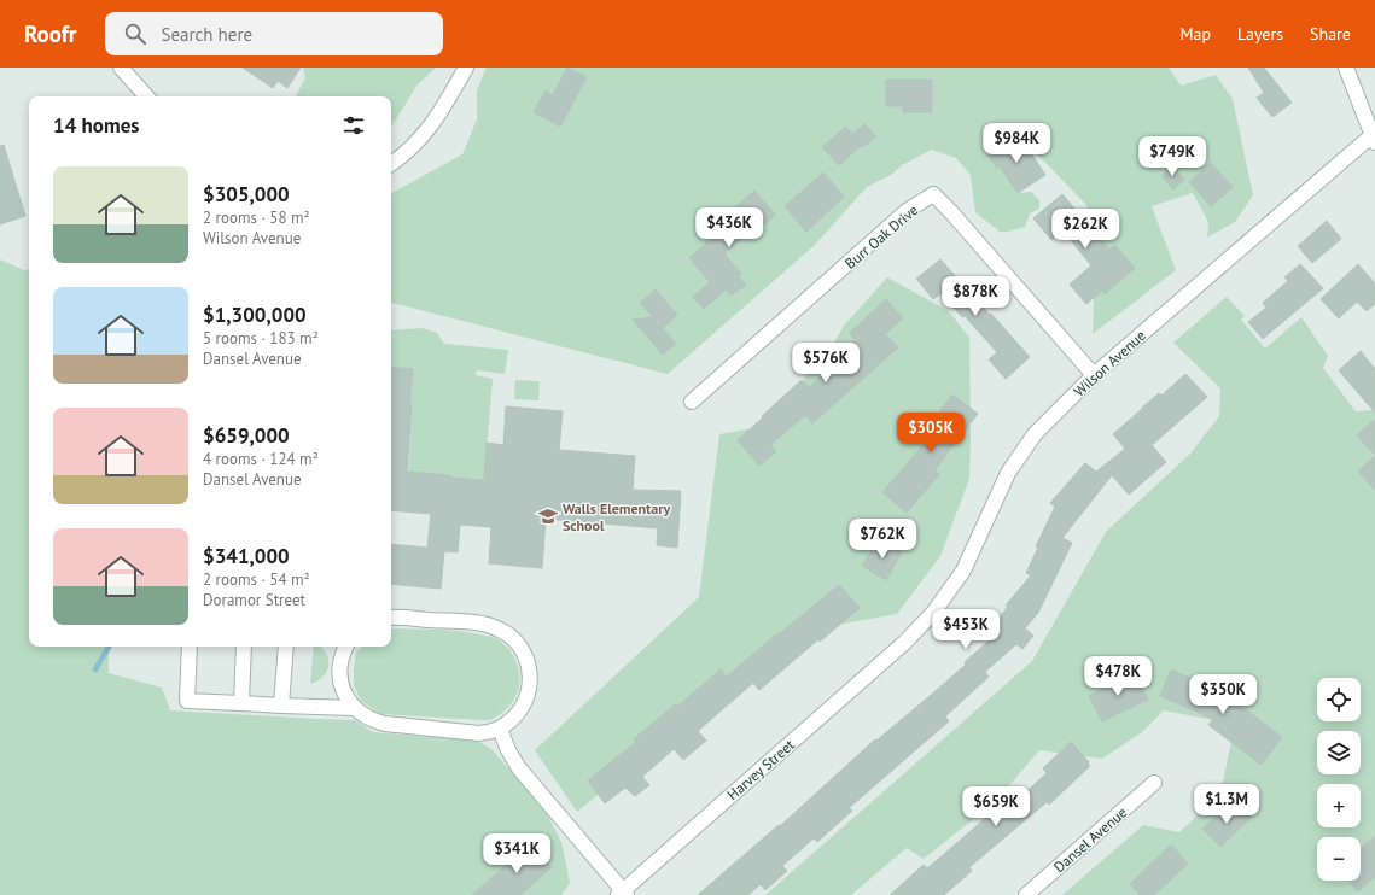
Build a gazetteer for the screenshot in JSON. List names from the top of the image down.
{
  "streets": {
    "street": [
      "Burr Oak Drive",
      "Wilson Avenue",
      "Harvey Street",
      "Dansel Avenue"
    ]
  },
  "crossings": [
    ["Burr Oak Drive", "Wilson Avenue"],
    ["Wilson Avenue", "Harvey Street"]
  ],
  "places": {
    "school or university": ["Walls Elementary School"]
  },
  "page": {
    "header": "Roofr",
    "search": "Search here",
    "nav": ["Map", "Layers", "Share"],
    "heading": "14 homes",
    "price": [
      "$984K",
      "$749K",
      "$436K",
      "$262K",
      "$878K",
      "$576K",
      "$305K",
      "$762K",
      "$453K",
      "$478K",
      "$350K",
      "$1.3M",
      "$659K",
      "$341K"
    ],
    "list": [
      {
        "name": "$305,000",
        "note": "2 rooms · 58 m² · Wilson Avenue"
      },
      {
        "name": "$1,300,000",
        "note": "5 rooms · 183 m² · Dansel Avenue"
      },
      {
        "name": "$659,000",
        "note": "4 rooms · 124 m² · Dansel Avenue"
      },
      {
        "name": "$341,000",
        "note": "2 rooms · 54 m² · Doramor Street"
      }
    ],
    "map_buttons": ["+", "−"]
  }
}
